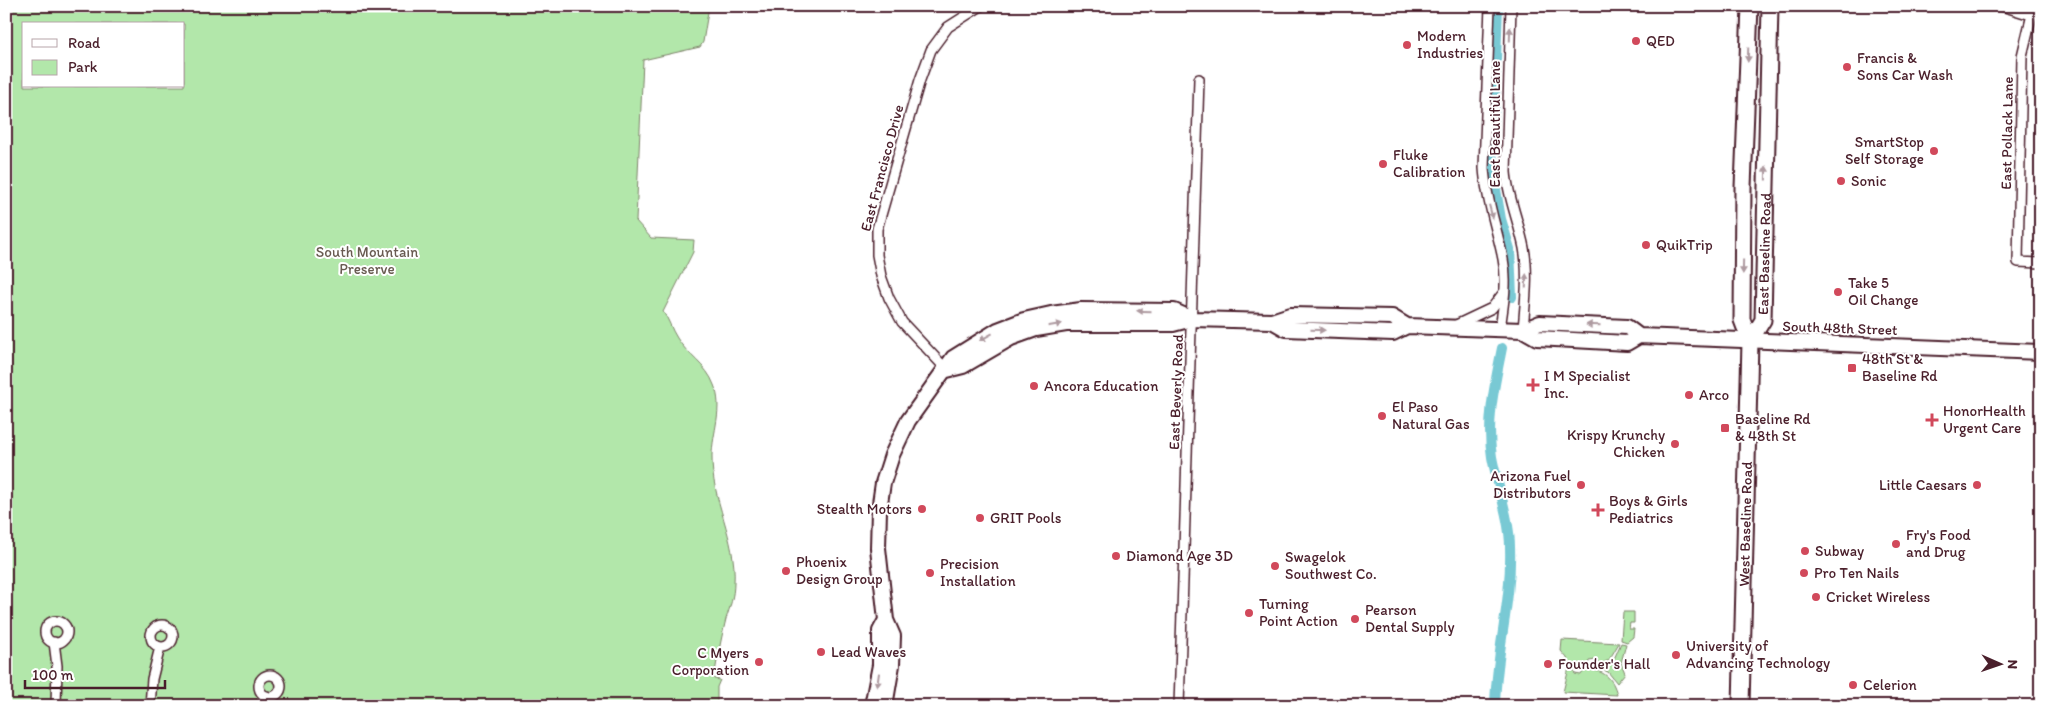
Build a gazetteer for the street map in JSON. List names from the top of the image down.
{
  "streets": {
    "main road": ["East Baseline Road", "South 48th Street", "West Baseline Road"],
    "street": [
      "East Beautiful Lane",
      "East Pollack Lane",
      "East Francisco Drive",
      "East Beverly Road"
    ]
  },
  "crossings": [
    ["East Beautiful Lane", "South 48th Street"],
    ["East Francisco Drive", "South 48th Street"],
    ["East Baseline Road", "South 48th Street"],
    ["East Baseline Road", "West Baseline Road"],
    ["South 48th Street", "East Beverly Road"],
    ["South 48th Street", "West Baseline Road"]
  ],
  "parks": ["South Mountain Preserve"],
  "places": {
    "other": [
      "QED",
      "Modern Industries",
      "Francis & Sons Car Wash",
      "SmartStop Self Storage",
      "Fluke Calibration",
      "Sonic",
      "QuikTrip",
      "Take 5 Oil Change",
      "Ancora Education",
      "Arco",
      "El Paso Natural Gas",
      "Krispy Krunchy Chicken",
      "Arizona Fuel Distributors",
      "Little Caesars",
      "Stealth Motors",
      "GRIT Pools",
      "Fry's Food and Drug",
      "Subway",
      "Diamond Age 3D",
      "Swagelok Southwest Co.",
      "Phoenix Design Group",
      "Precision Installation",
      "Pro Ten Nails",
      "Cricket Wireless",
      "Turning Point Action",
      "Pearson Dental Supply",
      "Lead Waves",
      "University of Advancing Technology",
      "C Myers Corporation",
      "Founder's Hall",
      "Celerion"
    ],
    "transit": ["48th St & Baseline Rd", "Baseline Rd & 48th St"],
    "health": ["I M Specialist Inc.", "HonorHealth Urgent Care", "Boys & Girls Pediatrics"]
  },
  "legend": ["Road", "Park"],
  "scale_bar": "100 m",
  "north": "right"
}
